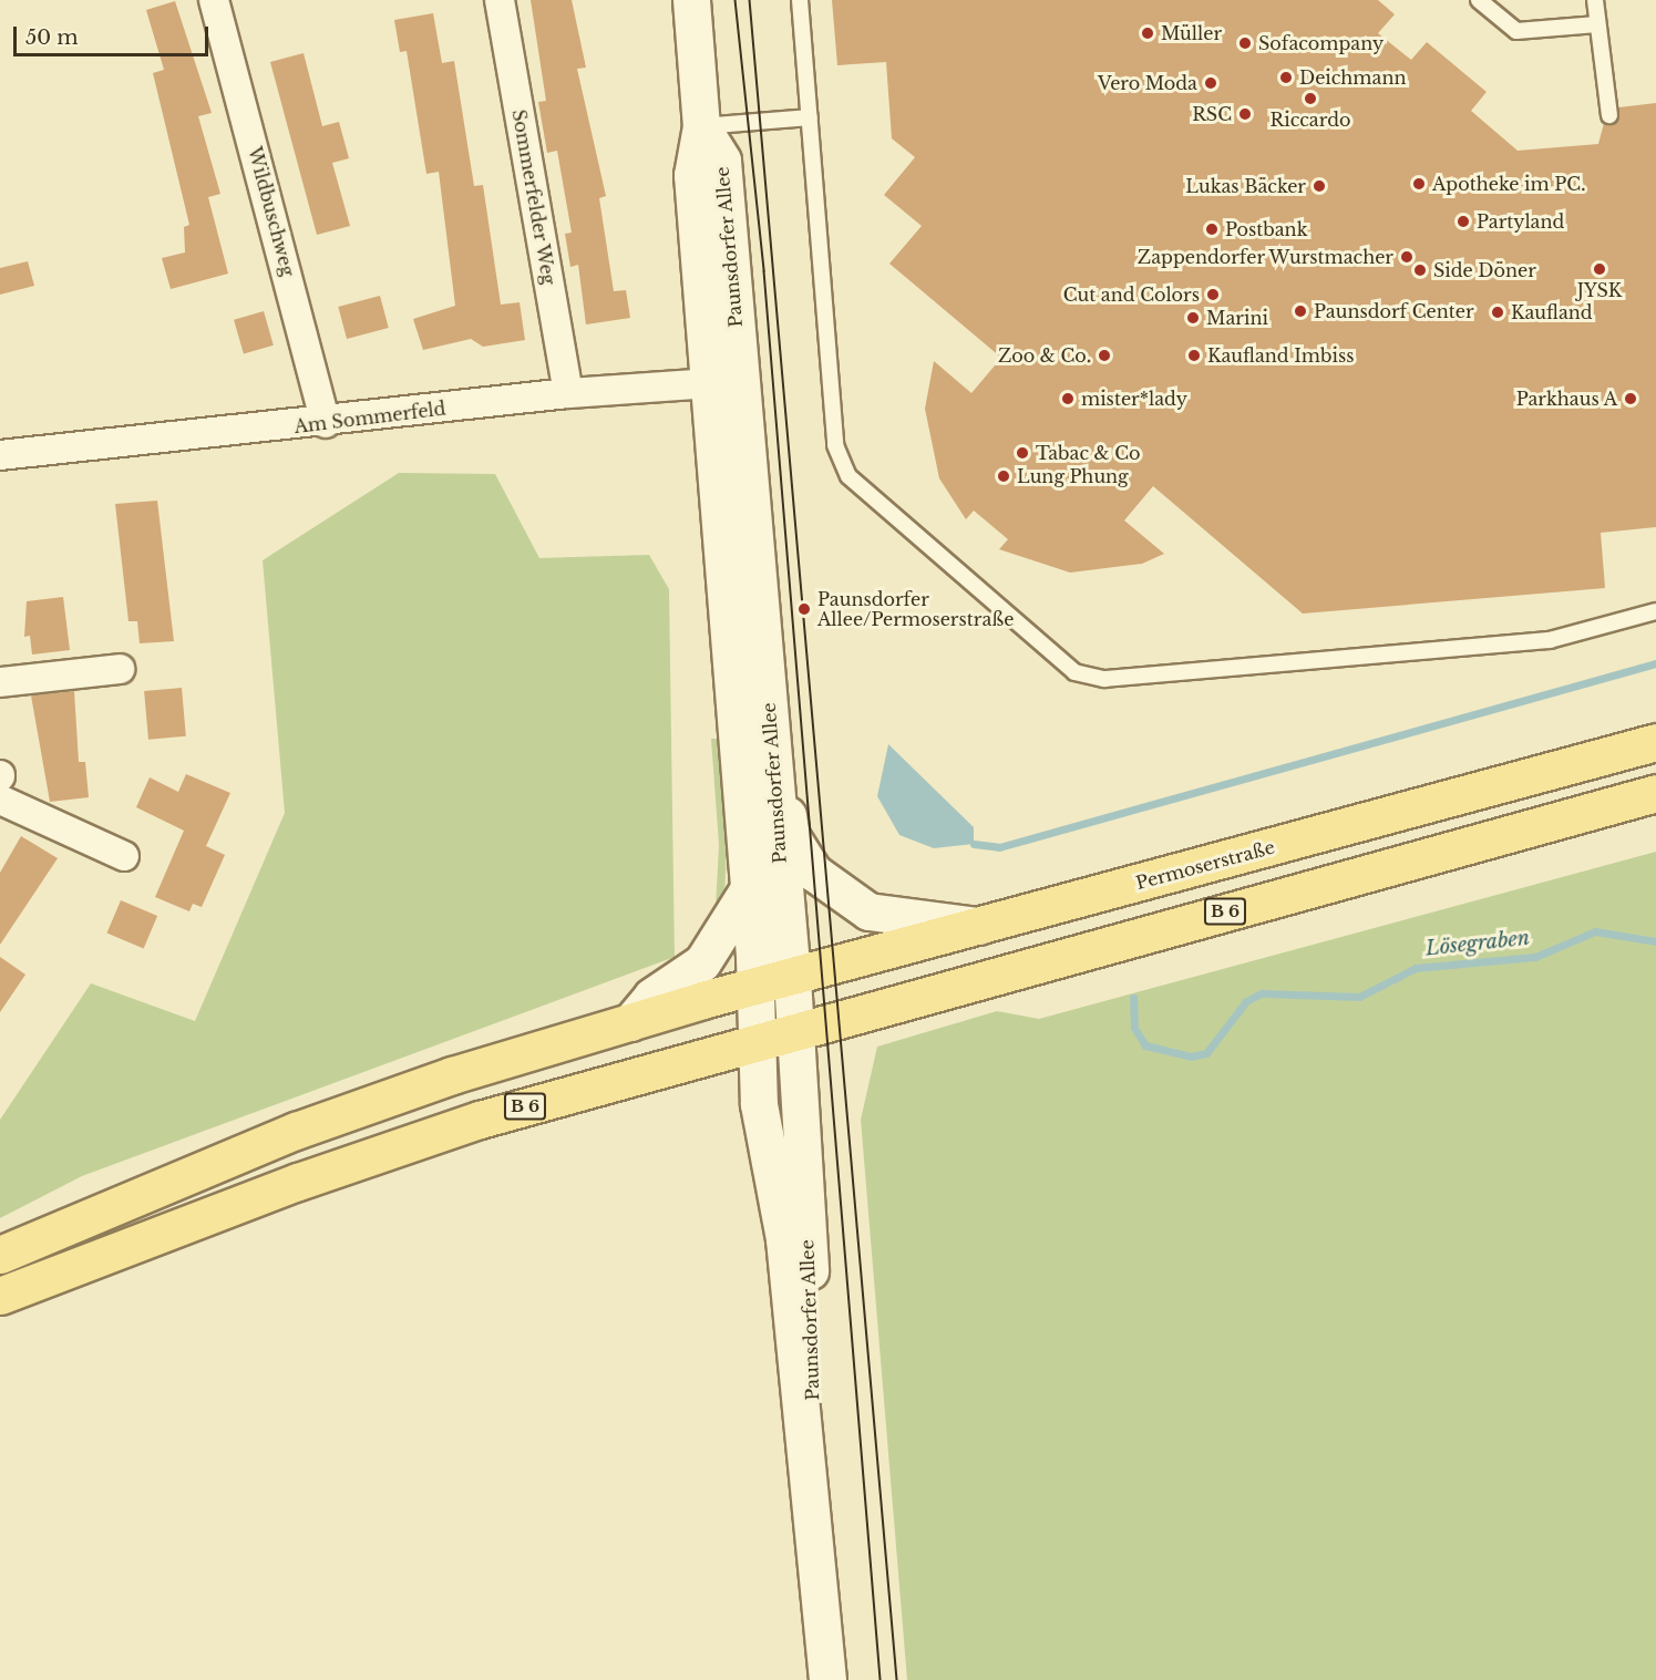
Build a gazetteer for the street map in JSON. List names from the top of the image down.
{
  "streets": {
    "main road": ["Paunsdorfer Allee", "Permoserstraße", "B 6"],
    "street": ["Sommerfelder Weg", "Wildbuschweg", "Am Sommerfeld"]
  },
  "crossings": [
    ["Sommerfelder Weg", "Am Sommerfeld"],
    ["Wildbuschweg", "Am Sommerfeld"],
    ["Paunsdorfer Allee", "Am Sommerfeld"],
    ["Paunsdorfer Allee", "Permoserstraße"],
    ["Paunsdorfer Allee", "B 6"]
  ],
  "water": ["Lösegraben"],
  "places": [
    "Müller",
    "Sofacompany",
    "Deichmann",
    "Vero Moda",
    "Riccardo",
    "RSC",
    "Apotheke im PC.",
    "Lukas Bäcker",
    "Partyland",
    "Postbank",
    "Zappendorfer Wurstmacher",
    "JYSK",
    "Side Döner",
    "Cut and Colors",
    "Paunsdorf Center",
    "Kaufland",
    "Marini",
    "Zoo & Co.",
    "Kaufland Imbiss",
    "mister*lady",
    "Parkhaus A",
    "Tabac & Co",
    "Lung Phung",
    "Paunsdorfer Allee/Permoserstraße"
  ],
  "scale_bar": "50 m"
}
